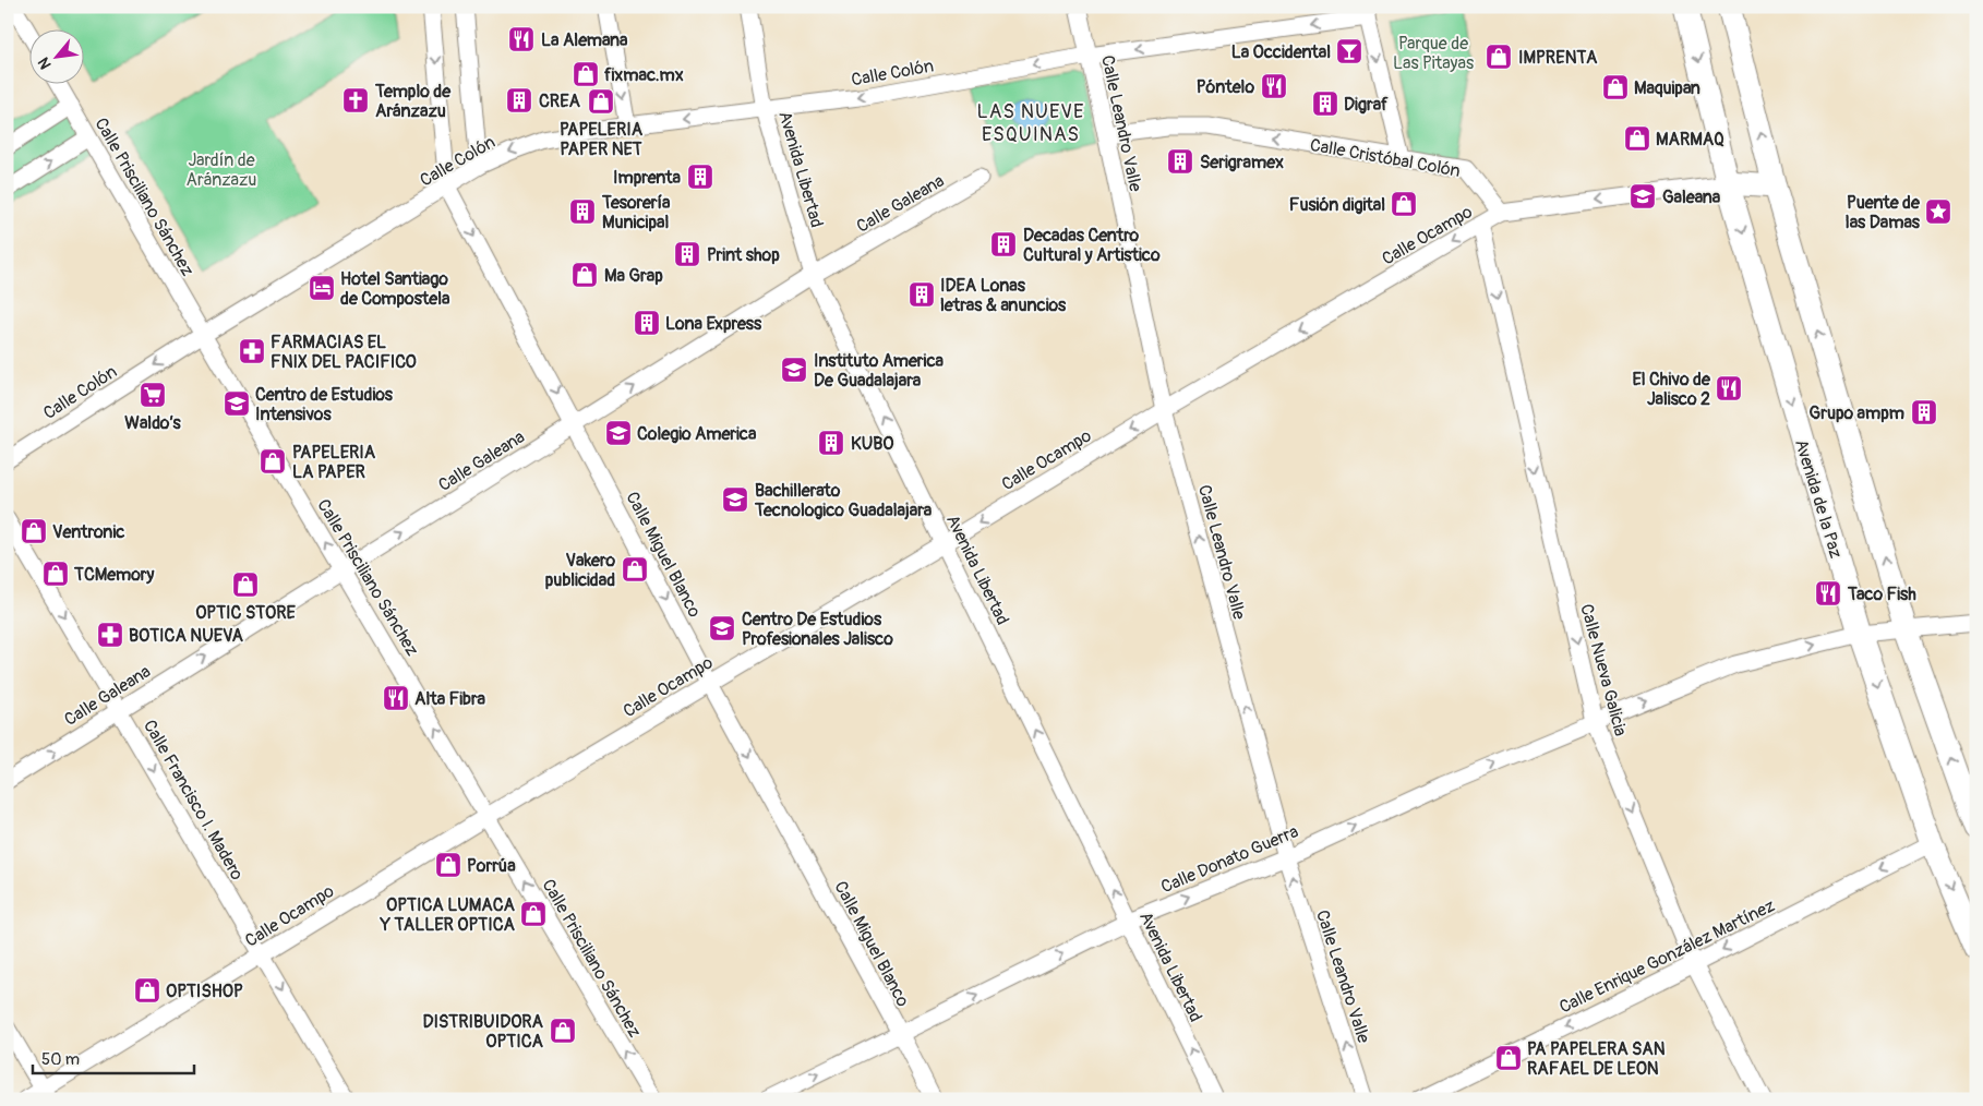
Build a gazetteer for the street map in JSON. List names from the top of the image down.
{
  "streets": {
    "street": [
      "Calle Colón",
      "Calle Leandro Valle",
      "Calle Cristóbal Colón",
      "Avenida Libertad",
      "Calle Prisciliano Sánchez",
      "Calle Galeana",
      "Calle Ocampo",
      "Avenida de la Paz",
      "Calle Miguel Blanco",
      "Calle Nueva Galicia",
      "Calle Francisco I. Madero",
      "Calle Donato Guerra",
      "Calle Enrique González Martínez"
    ]
  },
  "crossings": [
    ["Calle Colón", "Calle Leandro Valle"],
    ["Calle Colón", "Avenida Libertad"],
    ["Calle Colón", "Calle Prisciliano Sánchez"],
    ["Calle Colón", "Calle Miguel Blanco"],
    ["Calle Leandro Valle", "Calle Cristóbal Colón"],
    ["Calle Leandro Valle", "Calle Ocampo"],
    ["Calle Leandro Valle", "Calle Donato Guerra"],
    ["Calle Cristóbal Colón", "Calle Ocampo"],
    ["Avenida Libertad", "Calle Galeana"],
    ["Avenida Libertad", "Calle Ocampo"],
    ["Avenida Libertad", "Calle Donato Guerra"],
    ["Calle Prisciliano Sánchez", "Calle Galeana"],
    ["Calle Prisciliano Sánchez", "Calle Ocampo"],
    ["Calle Galeana", "Calle Miguel Blanco"],
    ["Calle Galeana", "Calle Francisco I. Madero"],
    ["Calle Ocampo", "Calle Miguel Blanco"],
    ["Calle Ocampo", "Calle Nueva Galicia"],
    ["Calle Ocampo", "Calle Francisco I. Madero"],
    ["Avenida de la Paz", "Calle Donato Guerra"],
    ["Avenida de la Paz", "Calle Enrique González Martínez"],
    ["Calle Miguel Blanco", "Calle Donato Guerra"],
    ["Calle Nueva Galicia", "Calle Donato Guerra"],
    ["Calle Nueva Galicia", "Calle Enrique González Martínez"]
  ],
  "one_way": [
    "Calle Colón",
    "Calle Leandro Valle",
    "Calle Cristóbal Colón",
    "Avenida Libertad",
    "Calle Prisciliano Sánchez",
    "Calle Galeana",
    "Calle Ocampo",
    "Calle Miguel Blanco",
    "Calle Nueva Galicia",
    "Calle Francisco I. Madero",
    "Calle Donato Guerra",
    "Calle Enrique González Martínez"
  ],
  "districts": ["LAS NUEVE ESQUINAS"],
  "parks": ["Parque de Las Pitayas", "Jardín de Aránzazu"],
  "places": {
    "restaurant": [
      "La Alemana",
      "Póntelo",
      "El Chivo de Jalisco 2",
      "Taco Fish",
      "Alta Fibra"
    ],
    "bar": ["La Occidental"],
    "shop": [
      "IMPRENTA",
      "fixmac.mx",
      "Maquipan",
      "PAPELERIA PAPER NET",
      "MARMAQ",
      "Fusión digital",
      "Ma Grap",
      "PAPELERIA LA PAPER",
      "Ventronic",
      "Vakero publicidad",
      "TCMemory",
      "OPTIC STORE",
      "Porrúa",
      "OPTICA LUMACA Y TALLER OPTICA",
      "OPTISHOP",
      "DISTRIBUIDORA OPTICA",
      "PA PAPELERA SAN RAFAEL DE LEON"
    ],
    "church": ["Templo de Aránzazu"],
    "building": [
      "CREA",
      "Digraf",
      "Serigramex",
      "Imprenta",
      "Tesorería Municipal",
      "Decadas Centro Cultural y Artistico",
      "Print shop",
      "IDEA Lonas letras & anuncios",
      "Lona Express",
      "Grupo ampm",
      "KUBO"
    ],
    "school or university": [
      "Galeana",
      "Instituto America De Guadalajara",
      "Centro de Estudios Intensivos",
      "Colegio America",
      "Bachillerato Tecnologico Guadalajara",
      "Centro De Estudios Profesionales Jalisco"
    ],
    "place": ["Puente de las Damas"],
    "hotel": ["Hotel Santiago de Compostela"],
    "pharmacy": ["FARMACIAS EL FNIX DEL PACIFICO", "BOTICA NUEVA"],
    "supermarket": ["Waldo’s"]
  },
  "scale_bar": "50 m",
  "north": "bottom left"
}
